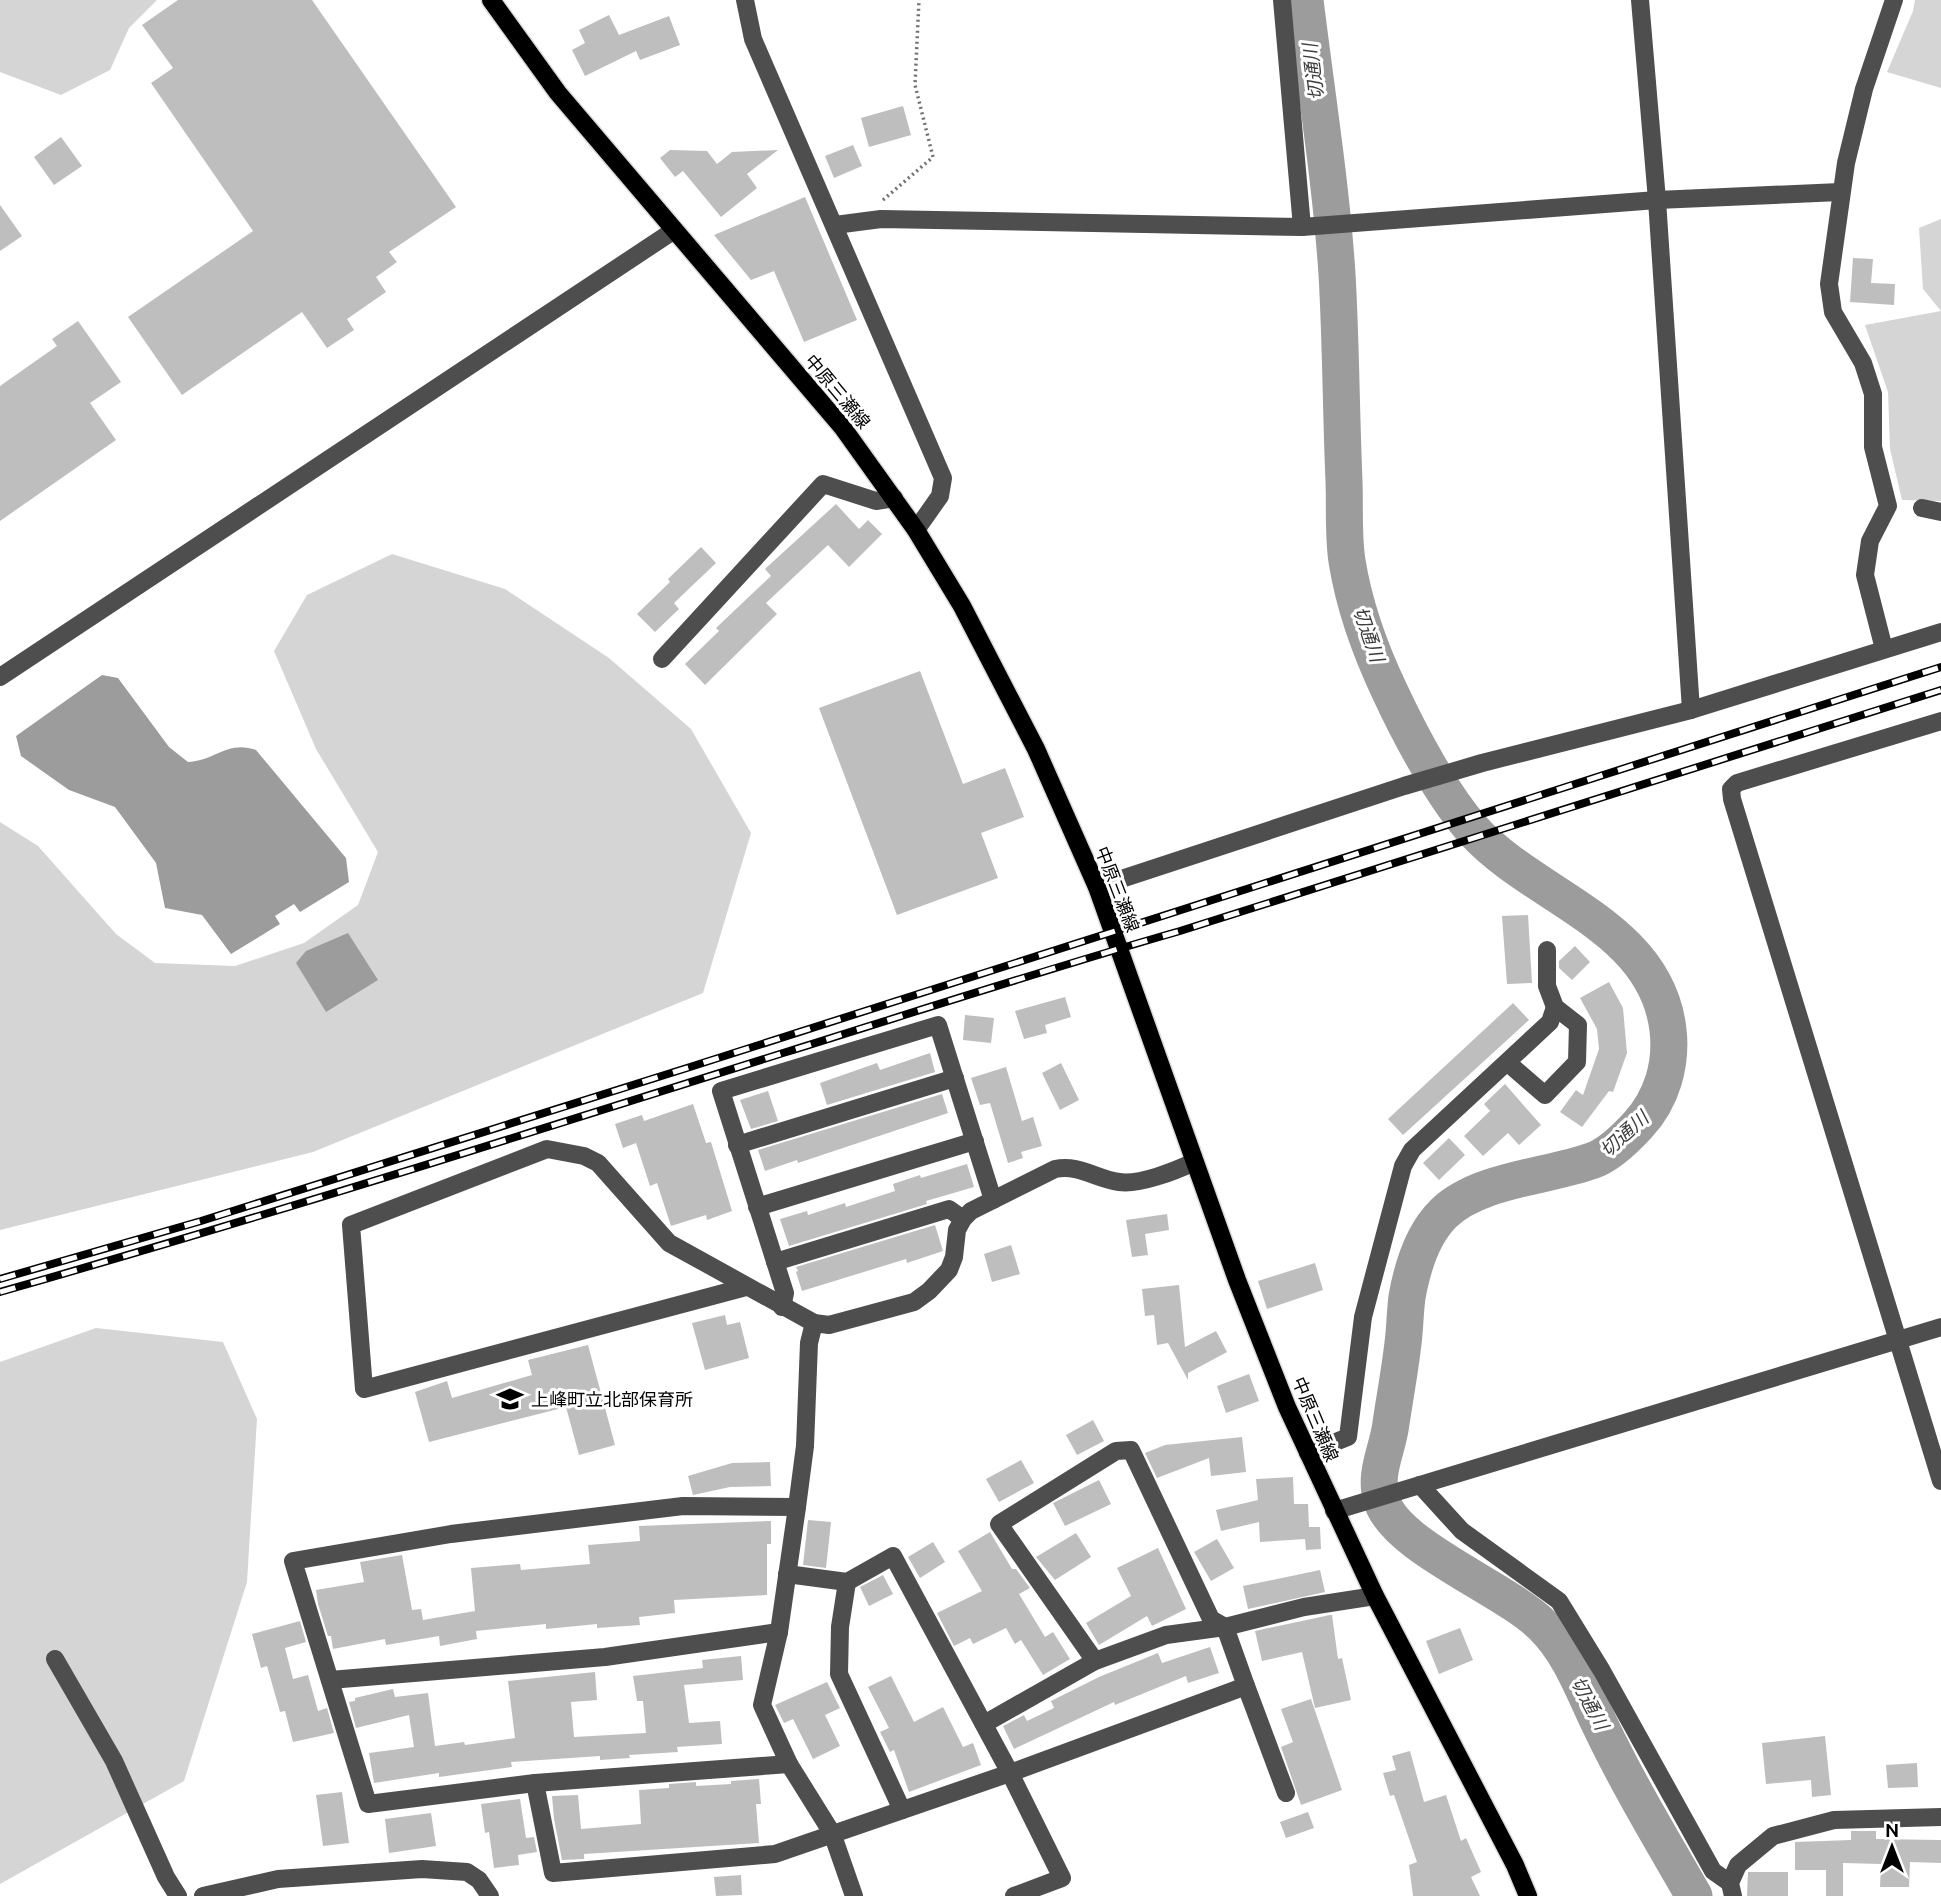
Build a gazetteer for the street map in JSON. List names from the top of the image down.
{
  "streets": {
    "main road": ["中原三瀬線"]
  },
  "water": ["切通川"],
  "places": {
    "school or university": ["上峰町立北部保育所"]
  },
  "north": "top"
}
